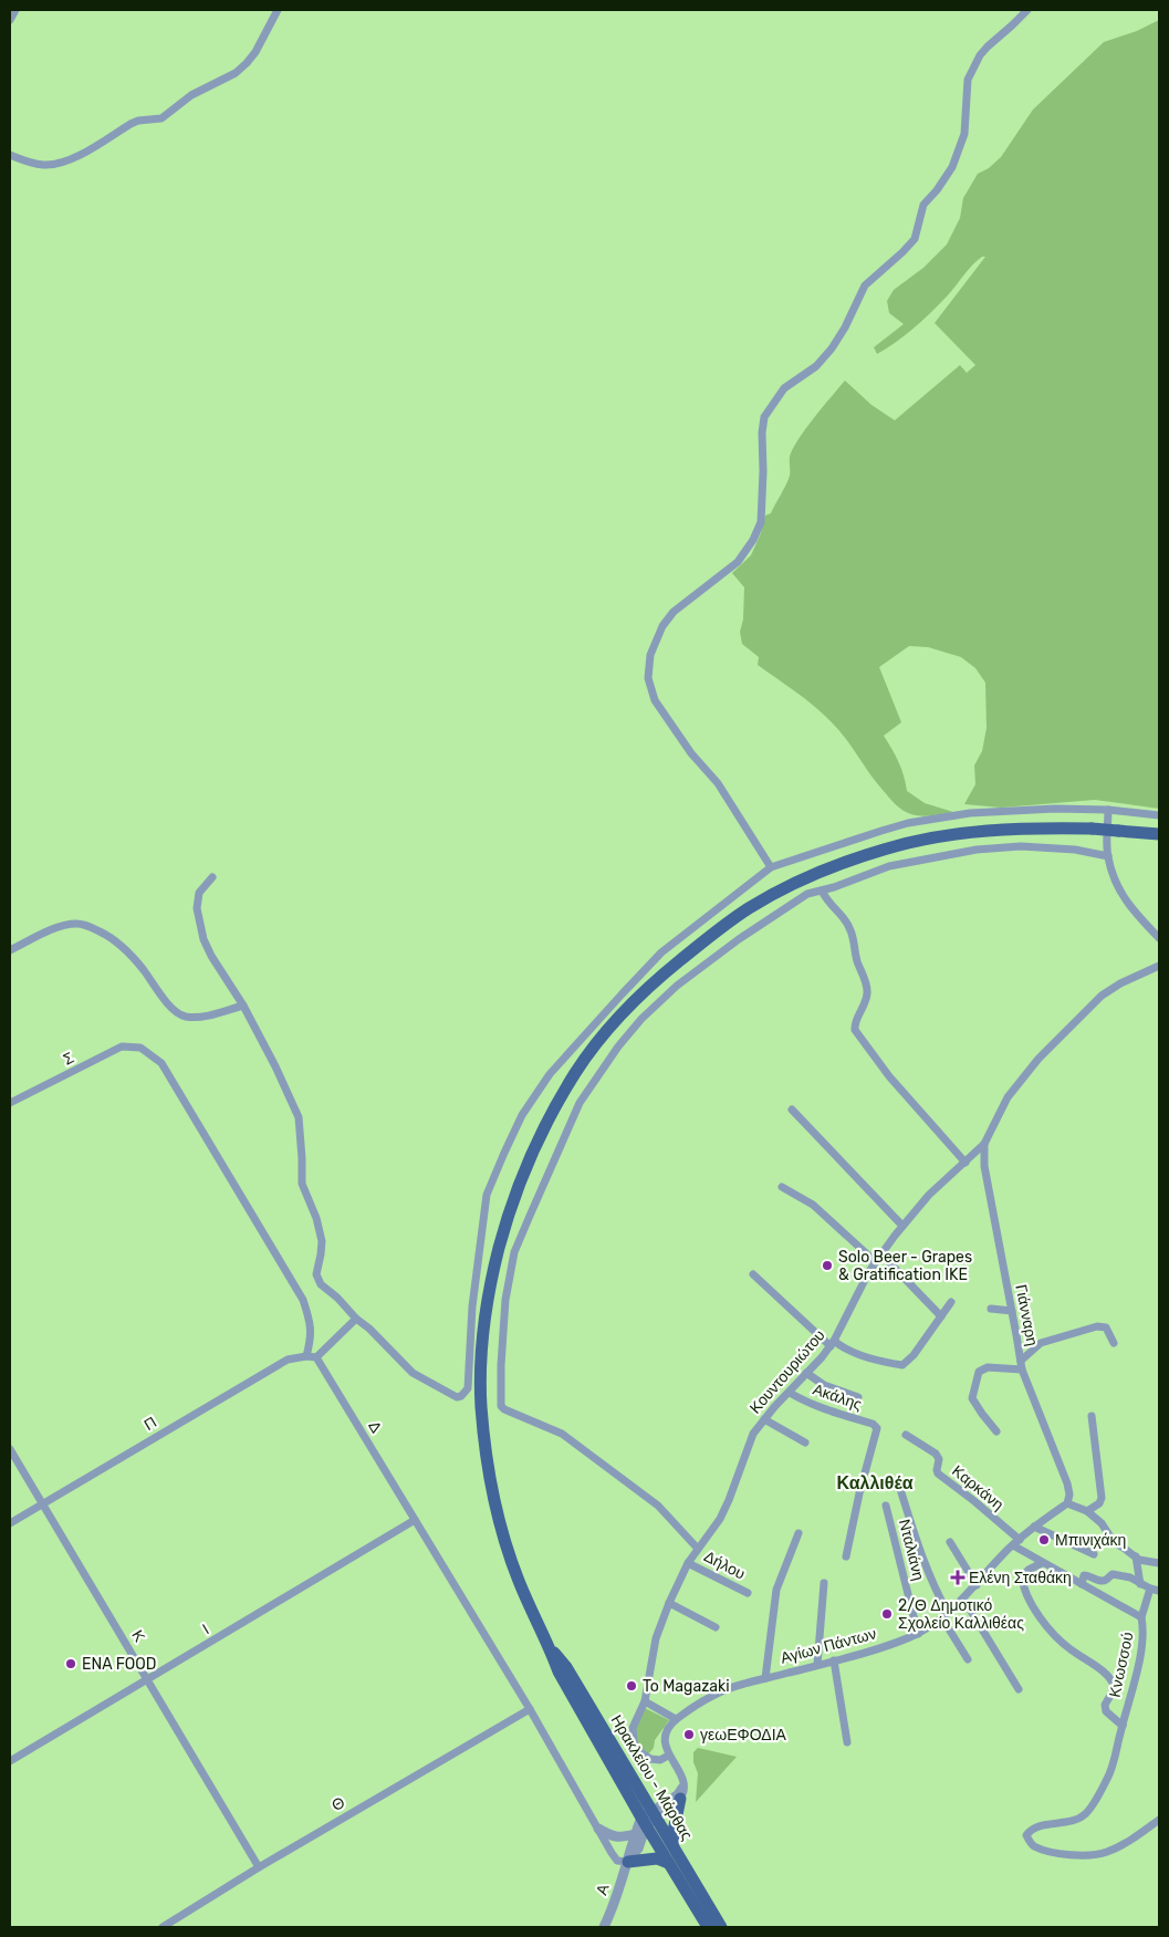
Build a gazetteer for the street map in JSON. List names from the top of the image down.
{
  "streets": {
    "main road": ["Ηρακλείου - Μάρθας"],
    "street": [
      "Σ",
      "Γιάνναρη",
      "Κουντουριώτου",
      "Ακάλης",
      "Π",
      "Δ",
      "Καρκάνη",
      "Νταλιάνη",
      "Δήλου",
      "Ι",
      "Κ",
      "Αγίων Πάντων",
      "Κνωσσού",
      "Θ",
      "Α"
    ]
  },
  "crossings": [
    ["Σ", "Π"],
    ["Γιάνναρη", "Κουντουριώτου"],
    ["Γιάνναρη", "Αγίων Πάντων"],
    ["Κουντουριώτου", "Ακάλης"],
    ["Κουντουριώτου", "Δήλου"],
    ["Π", "Κ"],
    ["Δ", "Ι"],
    ["Δ", "Θ"],
    ["Δ", "Α"],
    ["Καρκάνη", "Αγίων Πάντων"],
    ["Καρκάνη", "Κνωσσού"],
    ["Νταλιάνη", "Αγίων Πάντων"],
    ["Ι", "Κ"],
    ["Κ", "Θ"],
    ["Αγίων Πάντων", "Κνωσσού"],
    ["Ηρακλείου - Μάρθας", "Α"]
  ],
  "districts": ["Καλλιθέα"],
  "places": {
    "other": [
      "Solo Beer - Grapes & Gratification IKE",
      "Μπινιχάκη",
      "2/Θ Δημοτικό Σχολείο Καλλιθέας",
      "ENA FOOD",
      "To Magazaki",
      "γεωΕΦΟΔΙΑ"
    ],
    "health": ["Ελένη Σταθάκη"]
  }
}
